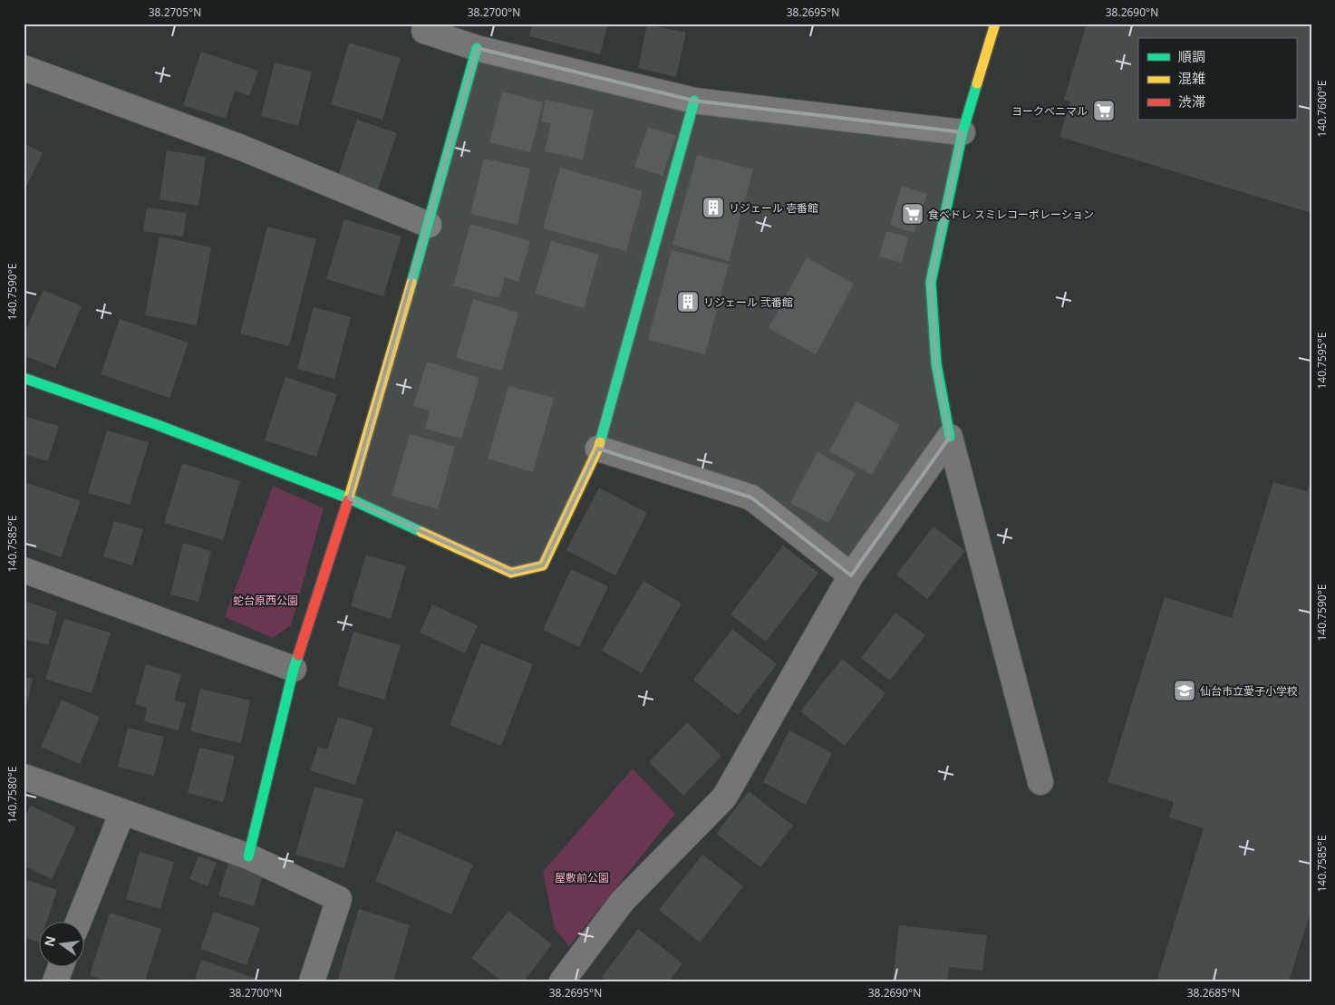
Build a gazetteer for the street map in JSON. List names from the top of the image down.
{
  "parks": ["蛇台原西公園", "屋敷前公園"],
  "places": {
    "supermarket": ["ヨークベニマル", "食べドレ スミレコーポレーション"],
    "building": ["リジェール 壱番館", "リジェール 弐番館"],
    "school or university": ["仙台市立愛子小学校"]
  },
  "legend": ["順調", "混雑", "渋滞"],
  "north": "left",
  "coordinates": [
    "38.2705°N",
    "38.2700°N",
    "38.2695°N",
    "38.2690°N",
    "140.7600°E",
    "140.7590°E",
    "140.7595°E",
    "140.7585°E",
    "140.7580°E",
    "38.2685°N"
  ]
}
